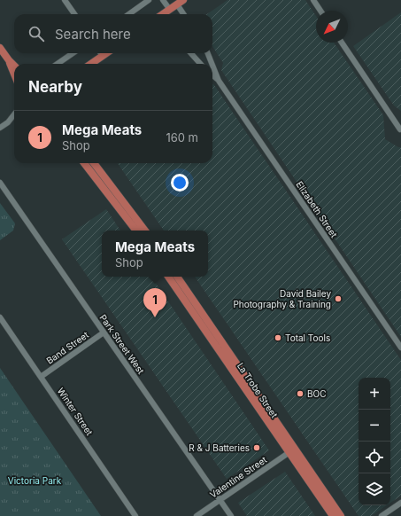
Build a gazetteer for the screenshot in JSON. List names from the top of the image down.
{
  "streets": {
    "main road": ["La Trobe Street"],
    "street": [
      "Elizabeth Street",
      "Park Street West",
      "Band Street",
      "Winter Street",
      "Valentine Street"
    ]
  },
  "crossings": [
    ["Park Street West", "Band Street"],
    ["Park Street West", "Valentine Street"],
    ["Band Street", "Winter Street"],
    ["La Trobe Street", "Valentine Street"]
  ],
  "parks": ["Victoria Park"],
  "places": [
    "David Bailey Photography & Training",
    "Total Tools",
    "BOC",
    "R & J Batteries"
  ],
  "north": "bottom left",
  "page": {
    "search": "Search here",
    "heading": "Nearby",
    "list": [
      {
        "mark": "1",
        "name": "Mega Meats",
        "note": "Shop",
        "value": "160 m"
      }
    ],
    "popup": ["Mega Meats", "Shop"],
    "pins": "1",
    "map_buttons": ["+", "−"]
  }
}
